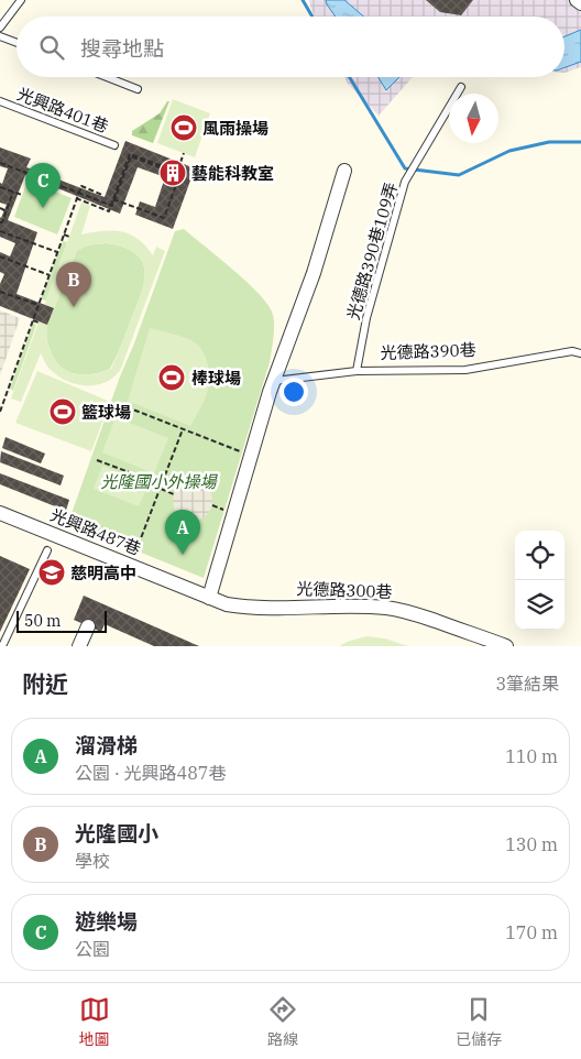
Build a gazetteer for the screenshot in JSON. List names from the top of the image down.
{
  "streets": {
    "street": ["光興路487巷", "光德路300巷"],
    "lane": ["光興路401巷", "光德路390巷109弄", "光德路390巷"]
  },
  "crossings": [
    ["光德路390巷109弄", "光德路390巷"],
    ["光興路487巷", "光德路300巷"]
  ],
  "parks": ["光隆國小外操場"],
  "places": {
    "sports": ["風雨操場", "棒球場", "籃球場"],
    "building": ["藝能科教室"],
    "school or university": ["慈明高中"]
  },
  "scale_bar": "50 m",
  "north": "bottom",
  "page": {
    "search": "搜尋地點",
    "pins": ["C", "B", "A"],
    "scale": "50 m",
    "heading": ["附近", "3筆結果"],
    "list": [
      {
        "mark": "A",
        "name": "溜滑梯",
        "note": "公園 · 光興路487巷",
        "value": "110 m"
      },
      {
        "mark": "B",
        "name": "光隆國小",
        "note": "學校",
        "value": "130 m"
      },
      {
        "mark": "C",
        "name": "遊樂場",
        "note": "公園",
        "value": "170 m"
      }
    ],
    "nav": ["地圖", "路線", "已儲存"]
  }
}
